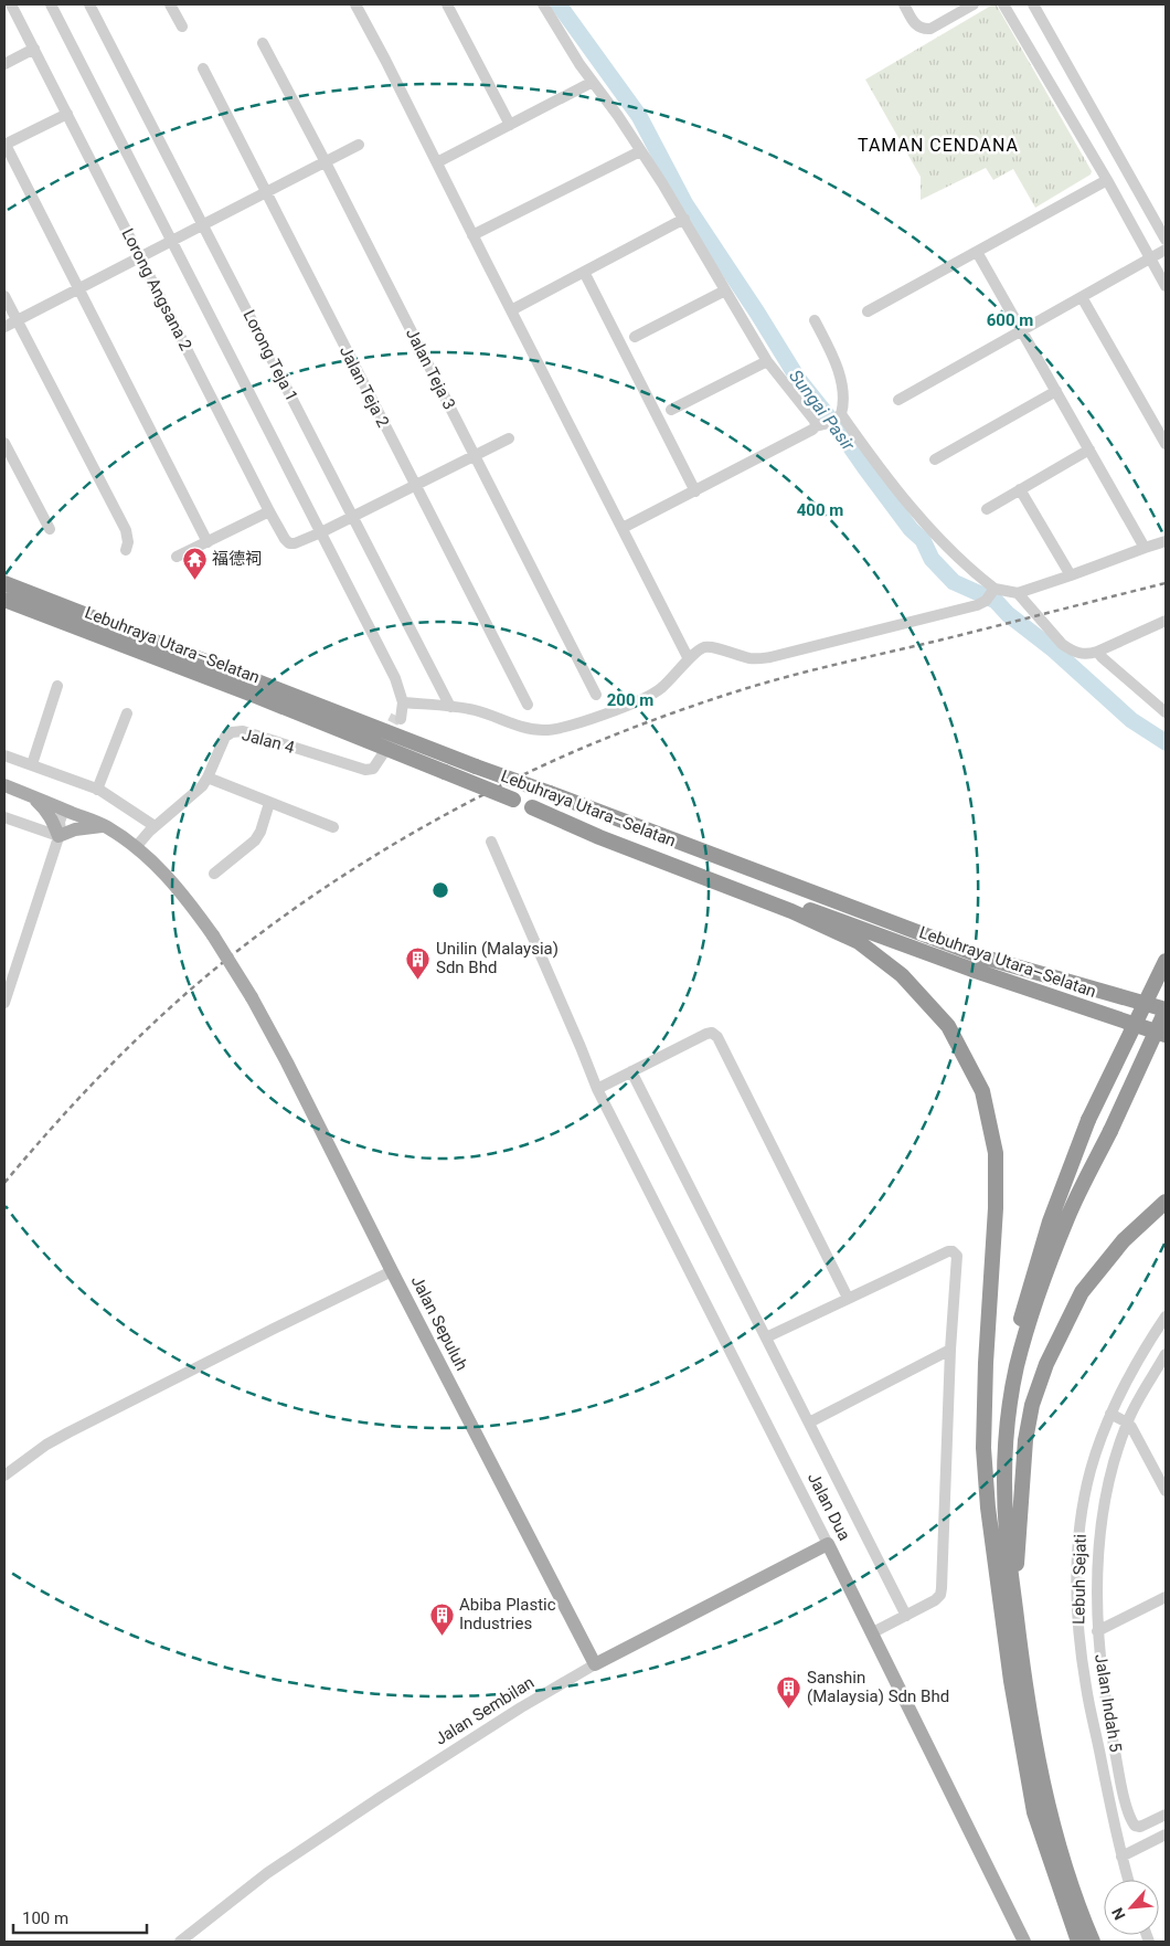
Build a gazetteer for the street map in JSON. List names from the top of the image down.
{
  "streets": {
    "highway": ["Lebuhraya Utara–Selatan"],
    "main road": ["Jalan Sepuluh", "Jalan Dua", "Jalan Sembilan"],
    "street": [
      "Lorong Angsana 2",
      "Lorong Teja 1",
      "Jalan Teja 3",
      "Jalan Teja 2",
      "Jalan 4",
      "Lebuh Sejati",
      "Jalan Indah 5"
    ]
  },
  "crossings": [
    ["Jalan 4", "Jalan Sepuluh"],
    ["Jalan Sepuluh", "Jalan Sembilan"],
    ["Jalan Dua", "Jalan Sembilan"]
  ],
  "districts": ["TAMAN CENDANA"],
  "water": ["Sungai Pasir"],
  "places": {
    "temple": ["福德祠"],
    "building": ["Unilin (Malaysia) Sdn Bhd", "Abiba Plastic Industries", "Sanshin (Malaysia) Sdn Bhd"]
  },
  "scale_bar": "100 m",
  "north": "bottom left",
  "rings": ["600 m", "400 m", "200 m"]
}
